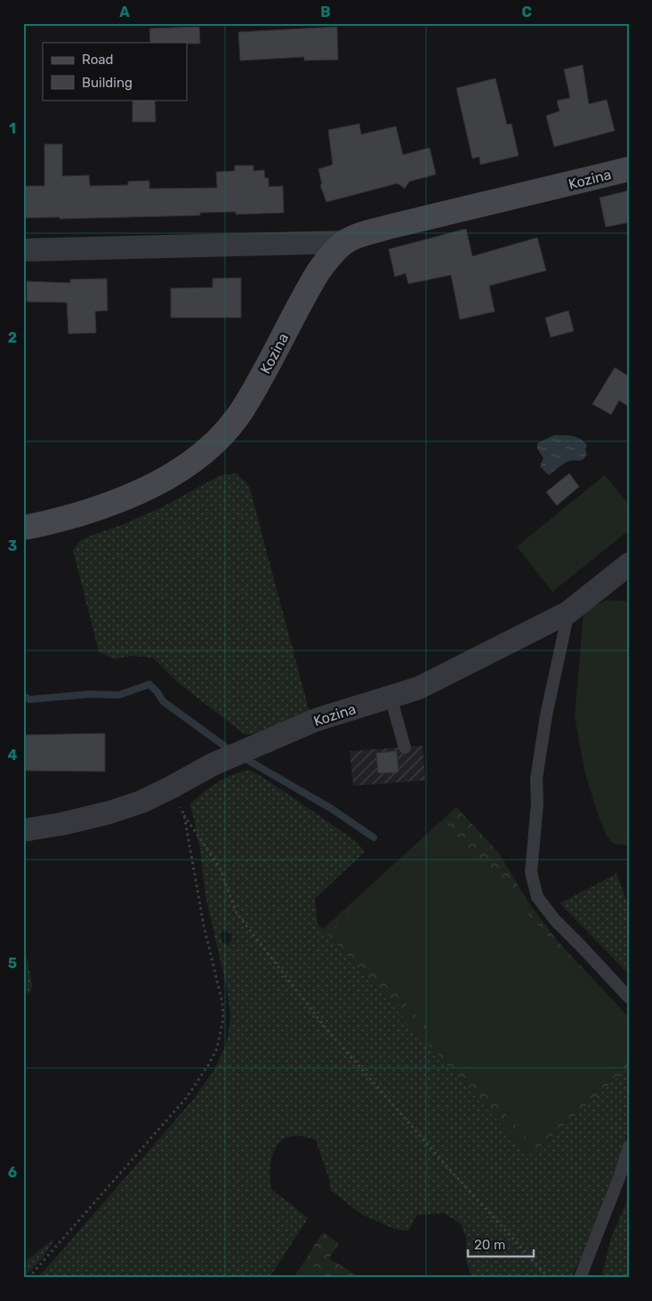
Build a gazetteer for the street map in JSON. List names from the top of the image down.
{
  "streets": {
    "main road": ["Kozina"]
  },
  "legend": ["Road", "Building"],
  "scale_bar": "20 m",
  "grid": {
    "columns": ["A", "B", "C"],
    "rows": [
      "1",
      "2",
      "3",
      "4",
      "5",
      "6"
    ]
  }
}
